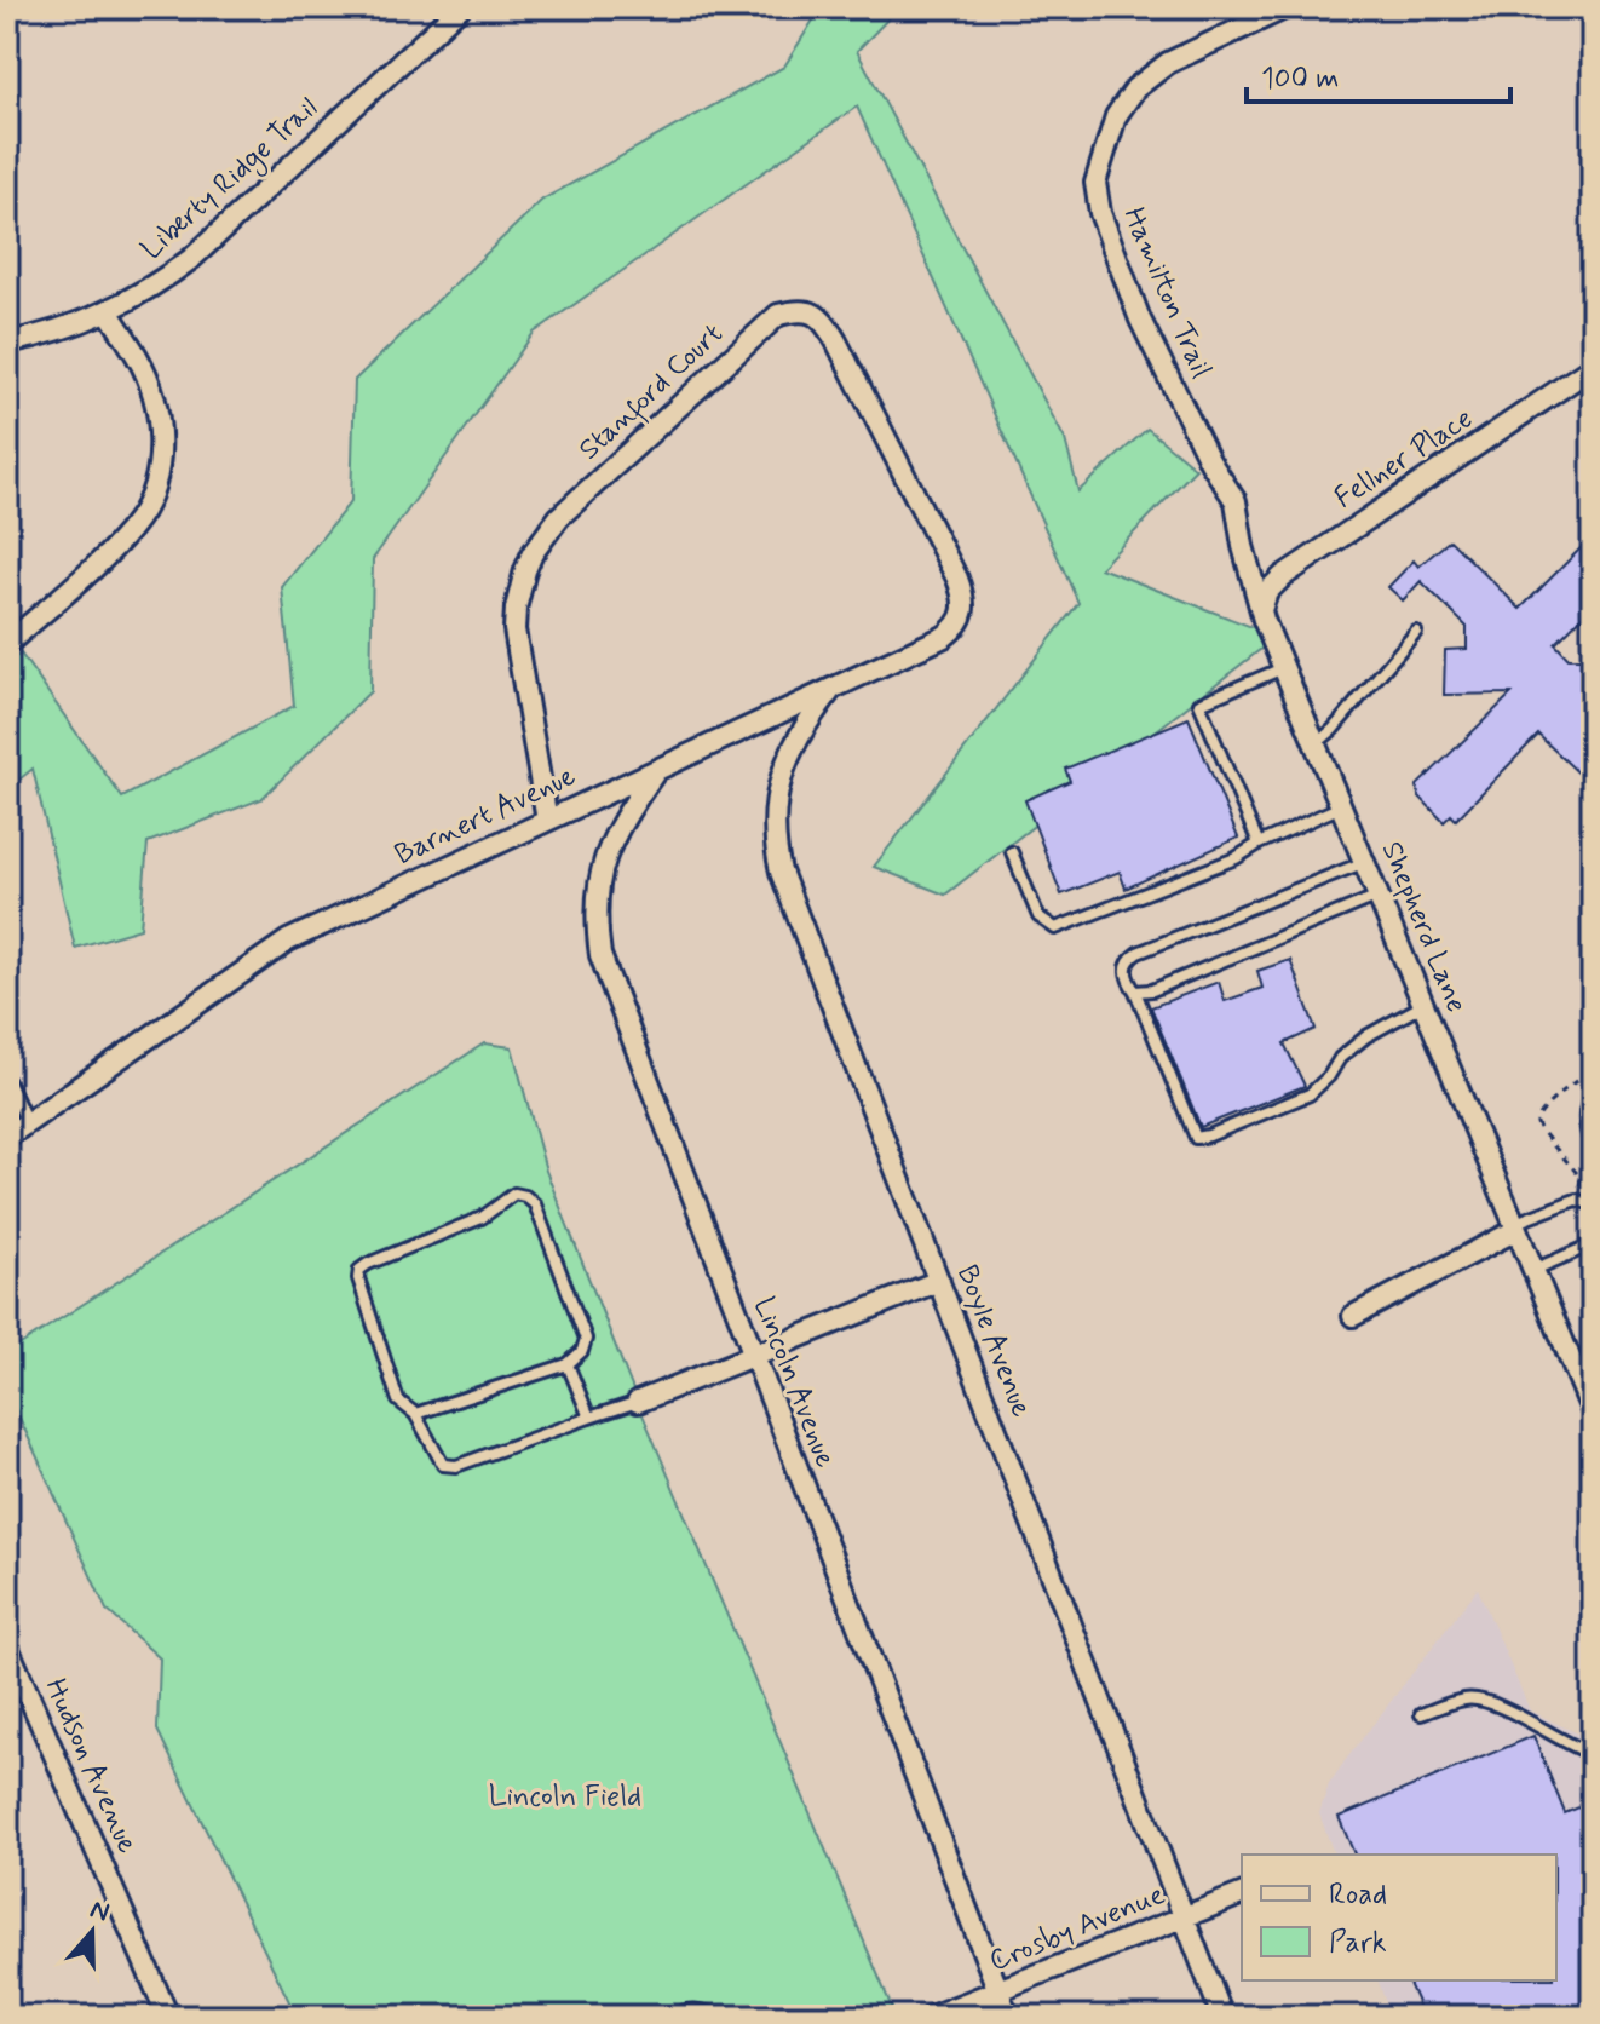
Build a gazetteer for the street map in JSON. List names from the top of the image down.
{
  "streets": {
    "street": [
      "Liberty Ridge Trail",
      "Hamilton Trail",
      "Stanford Court",
      "Fellner Place",
      "Barnert Avenue",
      "Shepherd Lane",
      "Boyle Avenue",
      "Lincoln Avenue",
      "Hudson Avenue",
      "Crosby Avenue"
    ]
  },
  "crossings": [
    ["Hamilton Trail", "Shepherd Lane"],
    ["Stanford Court", "Barnert Avenue"],
    ["Fellner Place", "Shepherd Lane"],
    ["Barnert Avenue", "Boyle Avenue"],
    ["Barnert Avenue", "Lincoln Avenue"],
    ["Boyle Avenue", "Crosby Avenue"],
    ["Lincoln Avenue", "Crosby Avenue"]
  ],
  "parks": ["Lincoln Field"],
  "legend": ["Road", "Park"],
  "scale_bar": "100 m",
  "north": "top"
}
